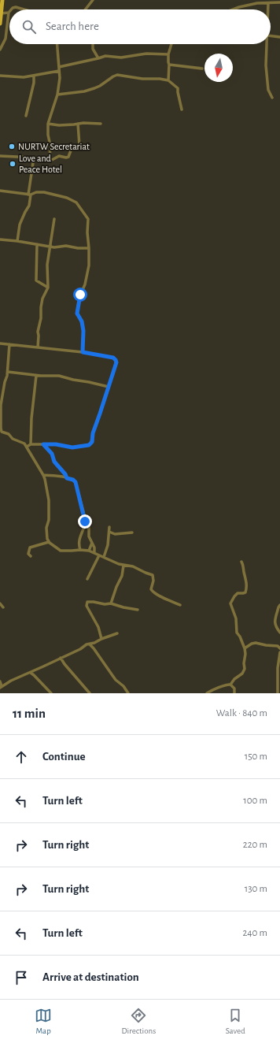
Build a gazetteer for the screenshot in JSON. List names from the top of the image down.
{
  "places": ["NURTW Secretariat", "Love and Peace Hotel"],
  "north": "bottom",
  "page": {
    "search": "Search here",
    "heading": ["11 min", "Walk · 840 m"],
    "list": [
      ["Continue", "150 m"],
      ["Turn left", "100 m"],
      ["Turn right", "220 m"],
      ["Turn right", "130 m"],
      ["Turn left", "240 m"],
      "Arrive at destination"
    ],
    "nav": ["Map", "Directions", "Saved"]
  }
}
